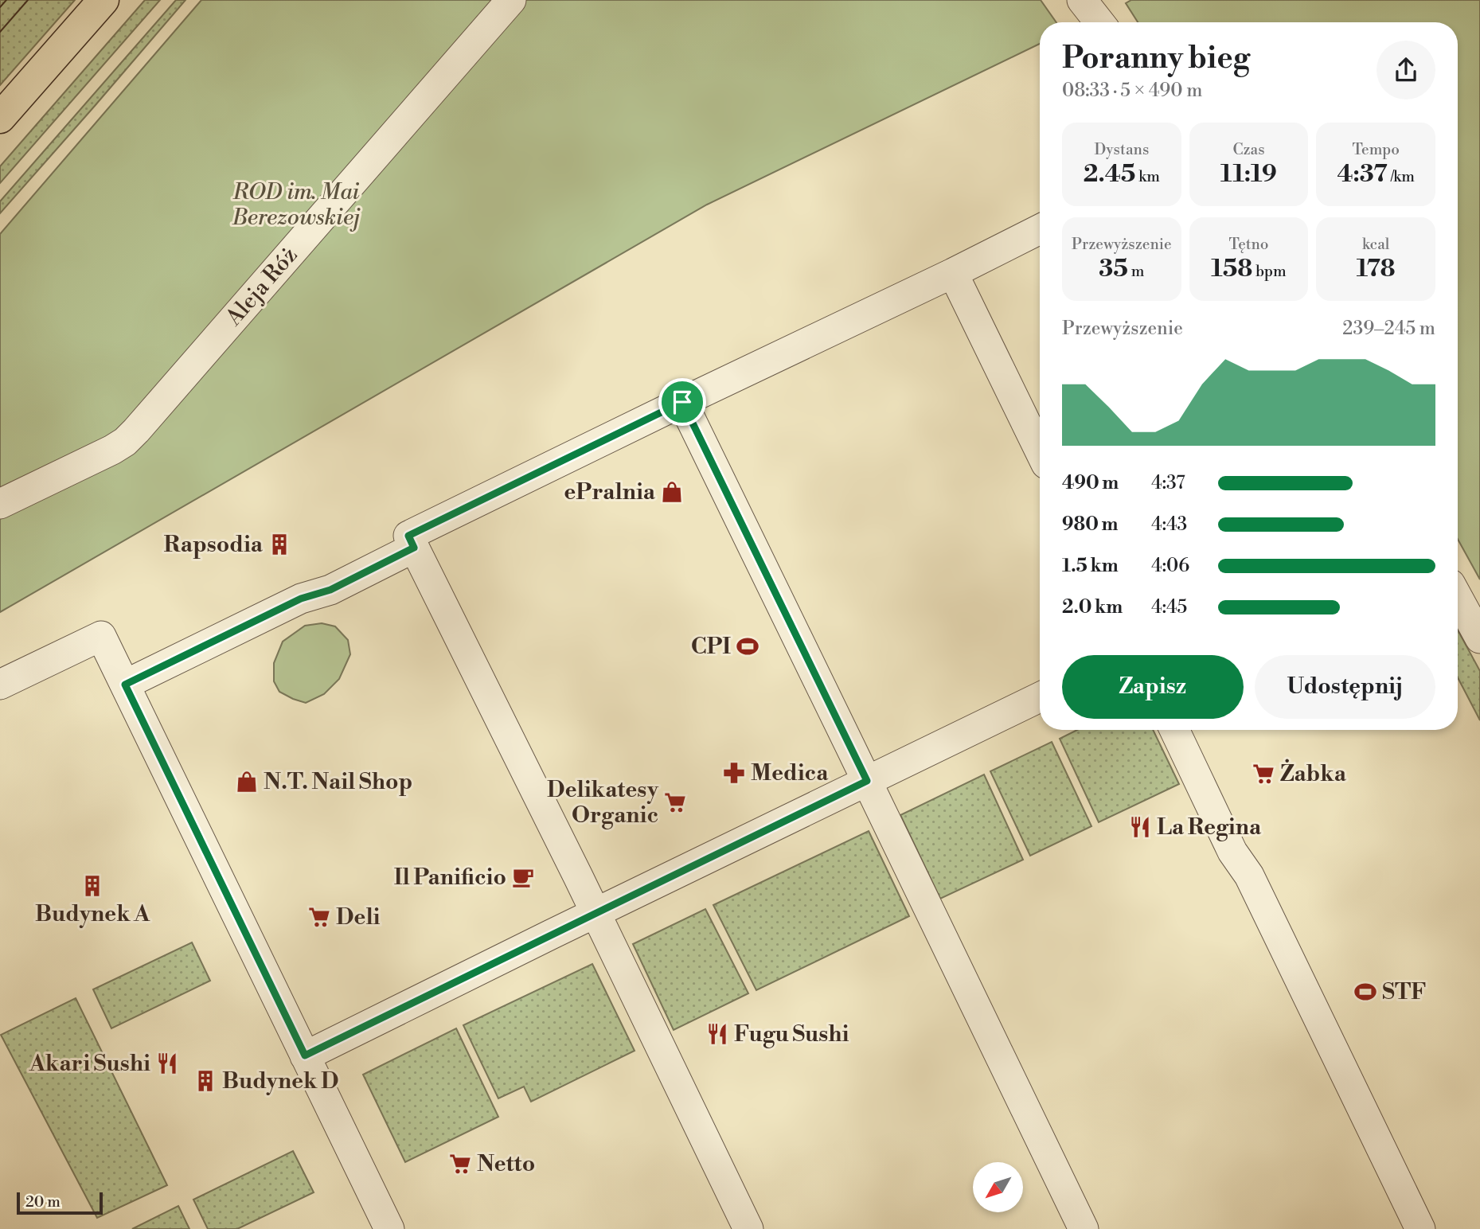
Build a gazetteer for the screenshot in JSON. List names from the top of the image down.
{
  "streets": {
    "street": ["Aleja Róż"]
  },
  "parks": ["ROD im. Mai Berezowskiej"],
  "places": {
    "shop": ["ePralnia", "N.T. Nail Shop"],
    "building": ["Rapsodia", "Budynek A", "Budynek D"],
    "sports": ["CPI", "STF"],
    "pharmacy": ["Medica"],
    "supermarket": [
      "Żabka",
      "Delikatesy Organic",
      "Deli",
      "Netto"
    ],
    "restaurant": ["La Regina", "Fugu Sushi", "Akari Sushi"],
    "cafe": ["Il Panificio"]
  },
  "scale_bar": "20 m",
  "north": "bottom left",
  "page": {
    "heading": ["Poranny bieg", "08:33 · 5 × 490 m"],
    "stats": [
      ["Dystans", "2.45 km"],
      ["Czas", "11:19"],
      ["Tempo", "4:37 /km"],
      ["Przewyższenie", "35 m"],
      ["Tętno", "158 bpm"],
      ["kcal", "178"]
    ],
    "chart": ["Przewyższenie", "239–245 m"],
    "list": [
      {
        "name": "490 m",
        "note": "4:37"
      },
      {
        "name": "980 m",
        "note": "4:43"
      },
      {
        "name": "1.5 km",
        "note": "4:06"
      },
      {
        "name": "2.0 km",
        "note": "4:45"
      }
    ],
    "buttons": ["Zapisz", "Udostępnij"],
    "scale": "20 m"
  }
}
